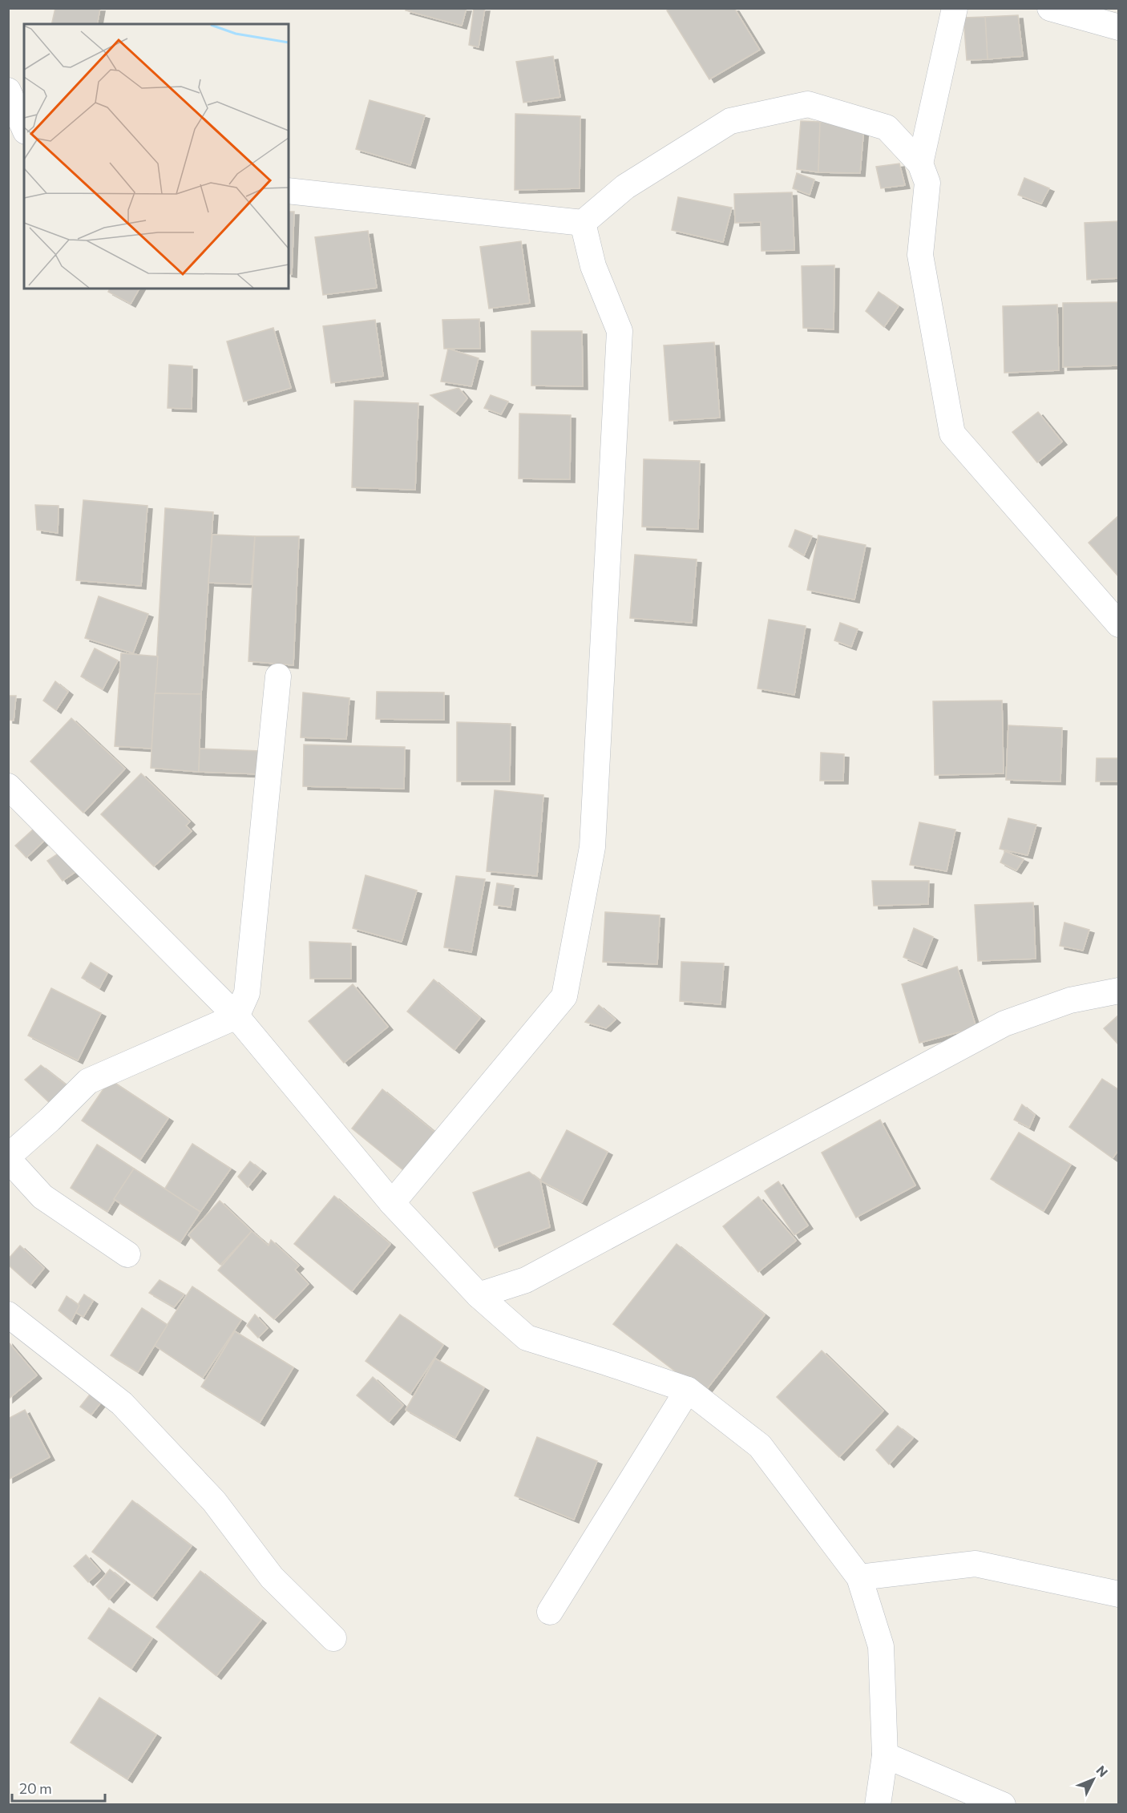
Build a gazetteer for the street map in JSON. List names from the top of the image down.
{
  "scale_bar": "20 m",
  "north": "top right"
}
